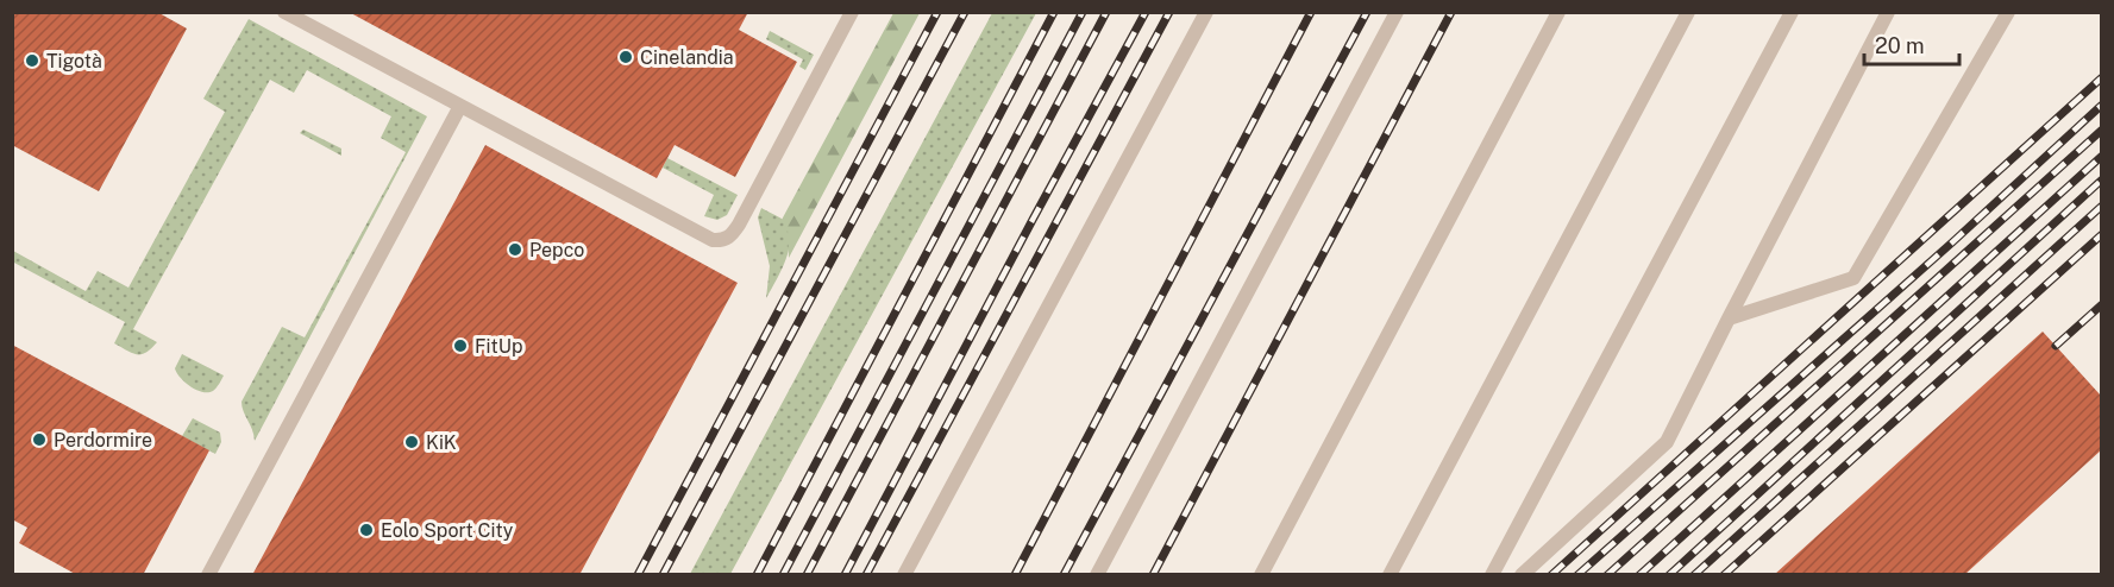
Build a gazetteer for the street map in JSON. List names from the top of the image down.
{
  "places": [
    "Cinelandia",
    "Tigotà",
    "Pepco",
    "FitUp",
    "Perdormire",
    "KiK",
    "Eolo Sport City"
  ],
  "scale_bar": "20 m"
}
